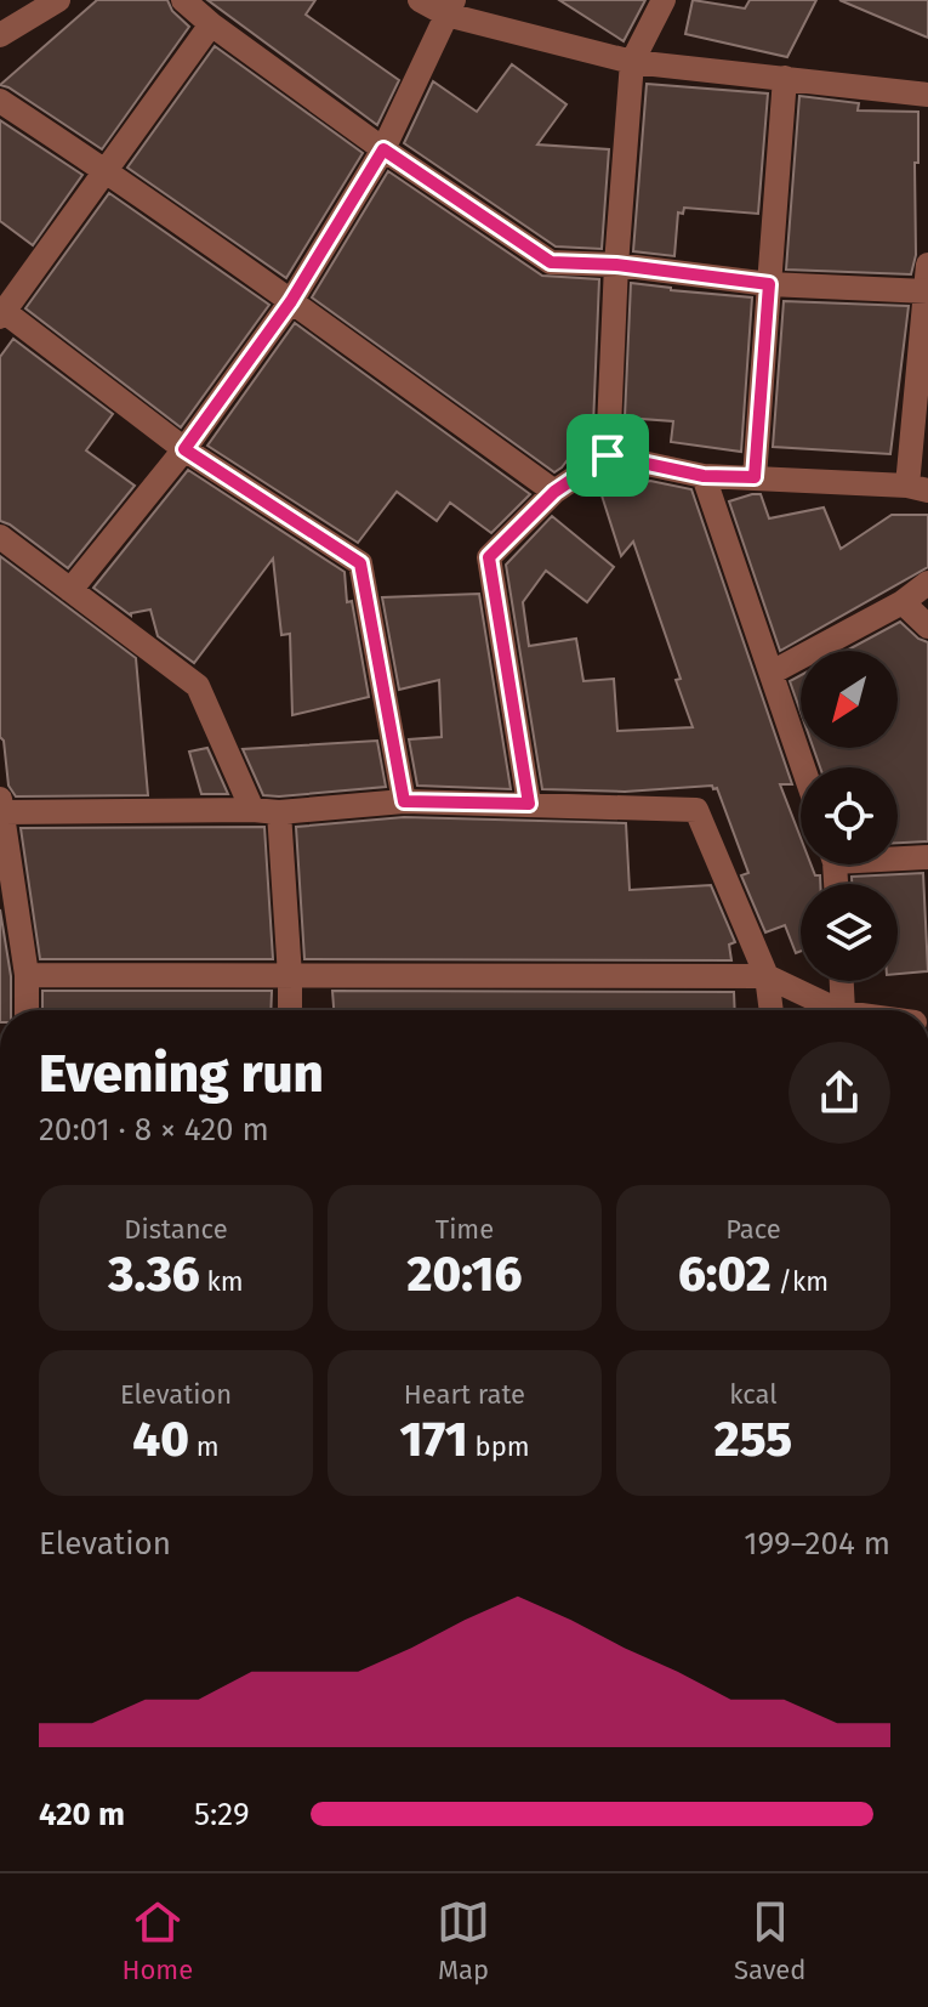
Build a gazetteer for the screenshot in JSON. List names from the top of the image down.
{
  "north": "bottom left",
  "page": {
    "heading": ["Evening run", "20:01 · 8 × 420 m"],
    "stats": [
      ["Distance", "3.36 km"],
      ["Time", "20:16"],
      ["Pace", "6:02 /km"],
      ["Elevation", "40 m"],
      ["Heart rate", "171 bpm"],
      ["kcal", "255"]
    ],
    "chart": ["Elevation", "199–204 m"],
    "list": [
      {
        "name": "420 m",
        "note": "5:29"
      }
    ],
    "tabs": ["Home", "Map", "Saved"]
  }
}
